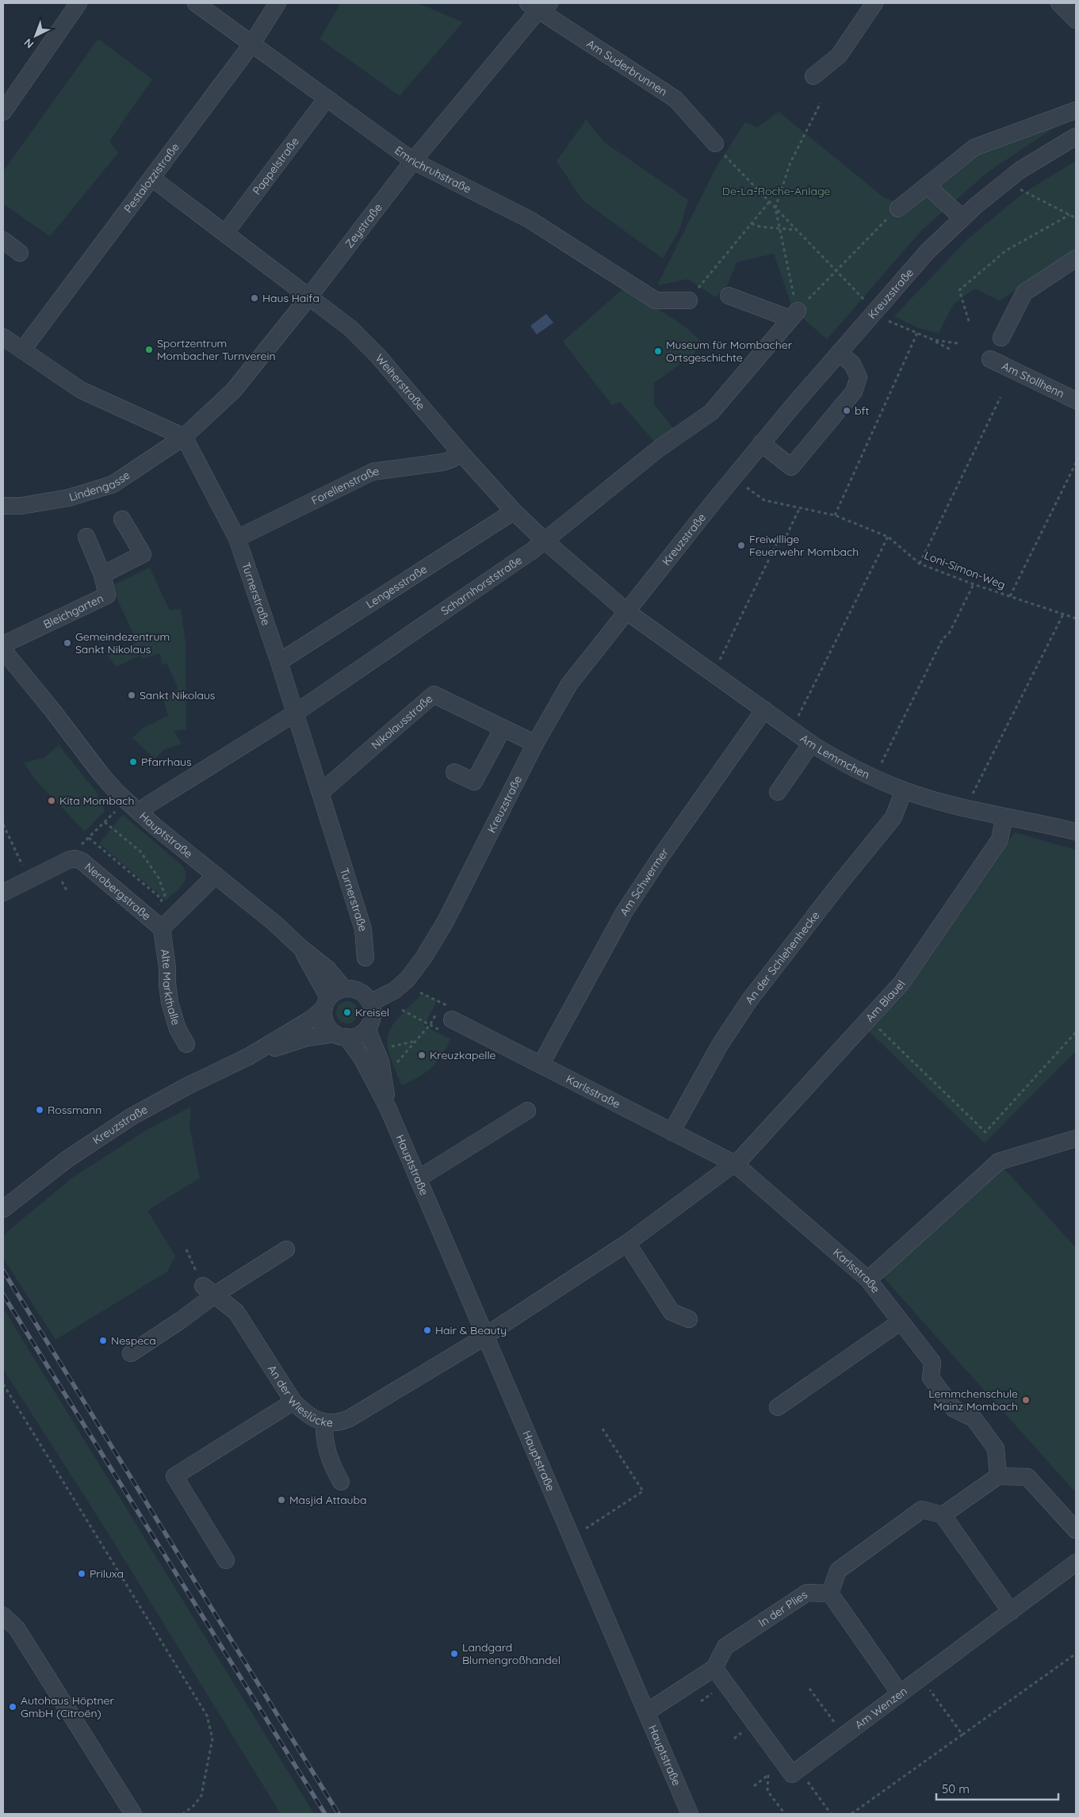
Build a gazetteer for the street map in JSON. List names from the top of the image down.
{
  "streets": {
    "street": [
      "Am Suderbrunnen",
      "Pappelstraße",
      "Emrichruhstraße",
      "Pestalozzistraße",
      "Zeystraße",
      "Kreuzstraße",
      "Am Stollhenn",
      "Weiherstraße",
      "Lindengasse",
      "Forellenstraße",
      "Scharnhorststraße",
      "Lengesstraße",
      "Turnerstraße",
      "Bleichgarten",
      "Nikolausstraße",
      "Am Lemmchen",
      "Hauptstraße",
      "Am Schwermer",
      "Nerobergstraße",
      "An der Schlehenhecke",
      "Alte Markthalle",
      "Am Blauel",
      "Karlsstraße",
      "An der Wieslücke",
      "In der Plies",
      "Am Wenzen"
    ],
    "path": ["Loni-Simon-Weg"]
  },
  "crossings": [
    ["Am Suderbrunnen", "Zeystraße"],
    ["Pappelstraße", "Emrichruhstraße"],
    ["Pappelstraße", "Weiherstraße"],
    ["Emrichruhstraße", "Pestalozzistraße"],
    ["Emrichruhstraße", "Zeystraße"],
    ["Pestalozzistraße", "Weiherstraße"],
    ["Zeystraße", "Weiherstraße"],
    ["Zeystraße", "Lindengasse"],
    ["Zeystraße", "Turnerstraße"],
    ["Kreuzstraße", "Weiherstraße"],
    ["Kreuzstraße", "Nikolausstraße"],
    ["Kreuzstraße", "Am Lemmchen"],
    ["Kreuzstraße", "Hauptstraße"],
    ["Weiherstraße", "Forellenstraße"],
    ["Weiherstraße", "Scharnhorststraße"],
    ["Weiherstraße", "Lengesstraße"],
    ["Weiherstraße", "Am Lemmchen"],
    ["Lindengasse", "Turnerstraße"],
    ["Forellenstraße", "Turnerstraße"],
    ["Scharnhorststraße", "Turnerstraße"],
    ["Scharnhorststraße", "Hauptstraße"],
    ["Lengesstraße", "Turnerstraße"],
    ["Turnerstraße", "Nikolausstraße"],
    ["Am Lemmchen", "Am Schwermer"],
    ["Am Lemmchen", "An der Schlehenhecke"],
    ["Am Lemmchen", "Am Blauel"],
    ["Hauptstraße", "An der Wieslücke"],
    ["Hauptstraße", "In der Plies"],
    ["Am Schwermer", "Karlsstraße"],
    ["Nerobergstraße", "Alte Markthalle"],
    ["An der Schlehenhecke", "Karlsstraße"],
    ["Am Blauel", "Karlsstraße"]
  ],
  "parks": ["De-La-Roche-Anlage"],
  "places": [
    "Haus Haifa",
    "Sportzentrum Mombacher Turnverein",
    "Museum für Mombacher Ortsgeschichte",
    "bft",
    "Freiwillige Feuerwehr Mombach",
    "Gemeindezentrum Sankt Nikolaus",
    "Sankt Nikolaus",
    "Pfarrhaus",
    "Kita Mombach",
    "Kreisel",
    "Kreuzkapelle",
    "Rossmann",
    "Hair & Beauty",
    "Nespeca",
    "Lemmchenschule Mainz Mombach",
    "Masjid Attauba",
    "Priluxa",
    "Landgard Blumengroßhandel",
    "Autohaus Höptner GmbH (Citroën)"
  ],
  "scale_bar": "50 m",
  "north": "bottom left"
}
